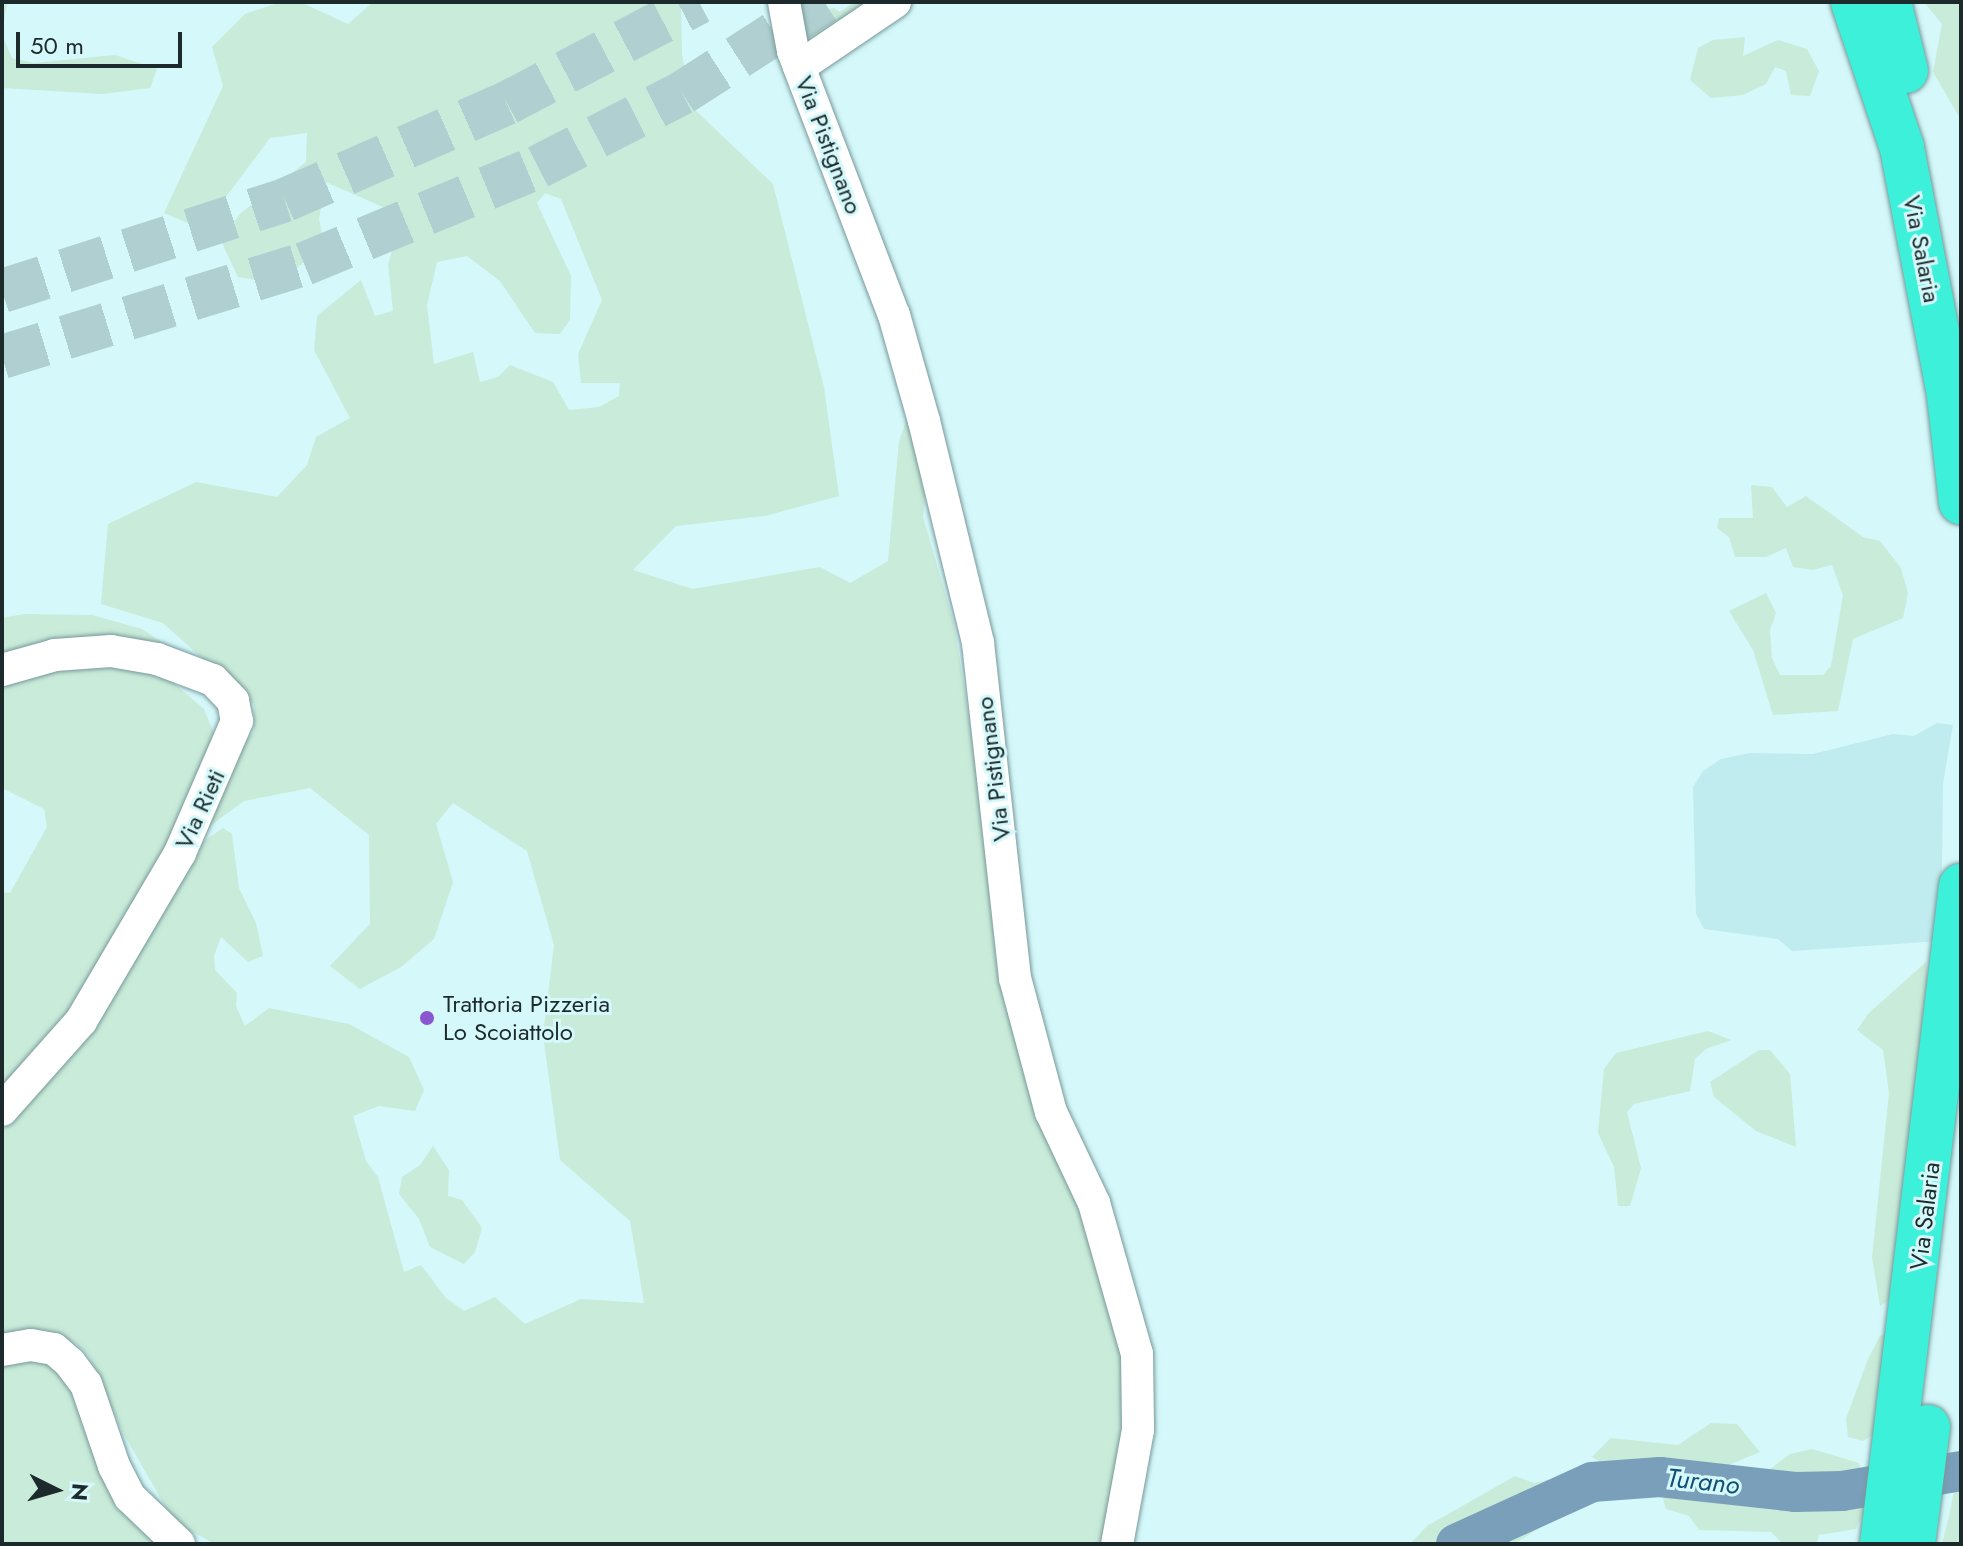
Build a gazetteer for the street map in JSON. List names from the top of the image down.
{
  "streets": {
    "highway": ["Via Salaria"],
    "street": ["Via Pistignano", "Via Rieti"]
  },
  "water": ["Turano"],
  "places": ["Trattoria Pizzeria Lo Scoiattolo"],
  "scale_bar": "50 m",
  "north": "right"
}
